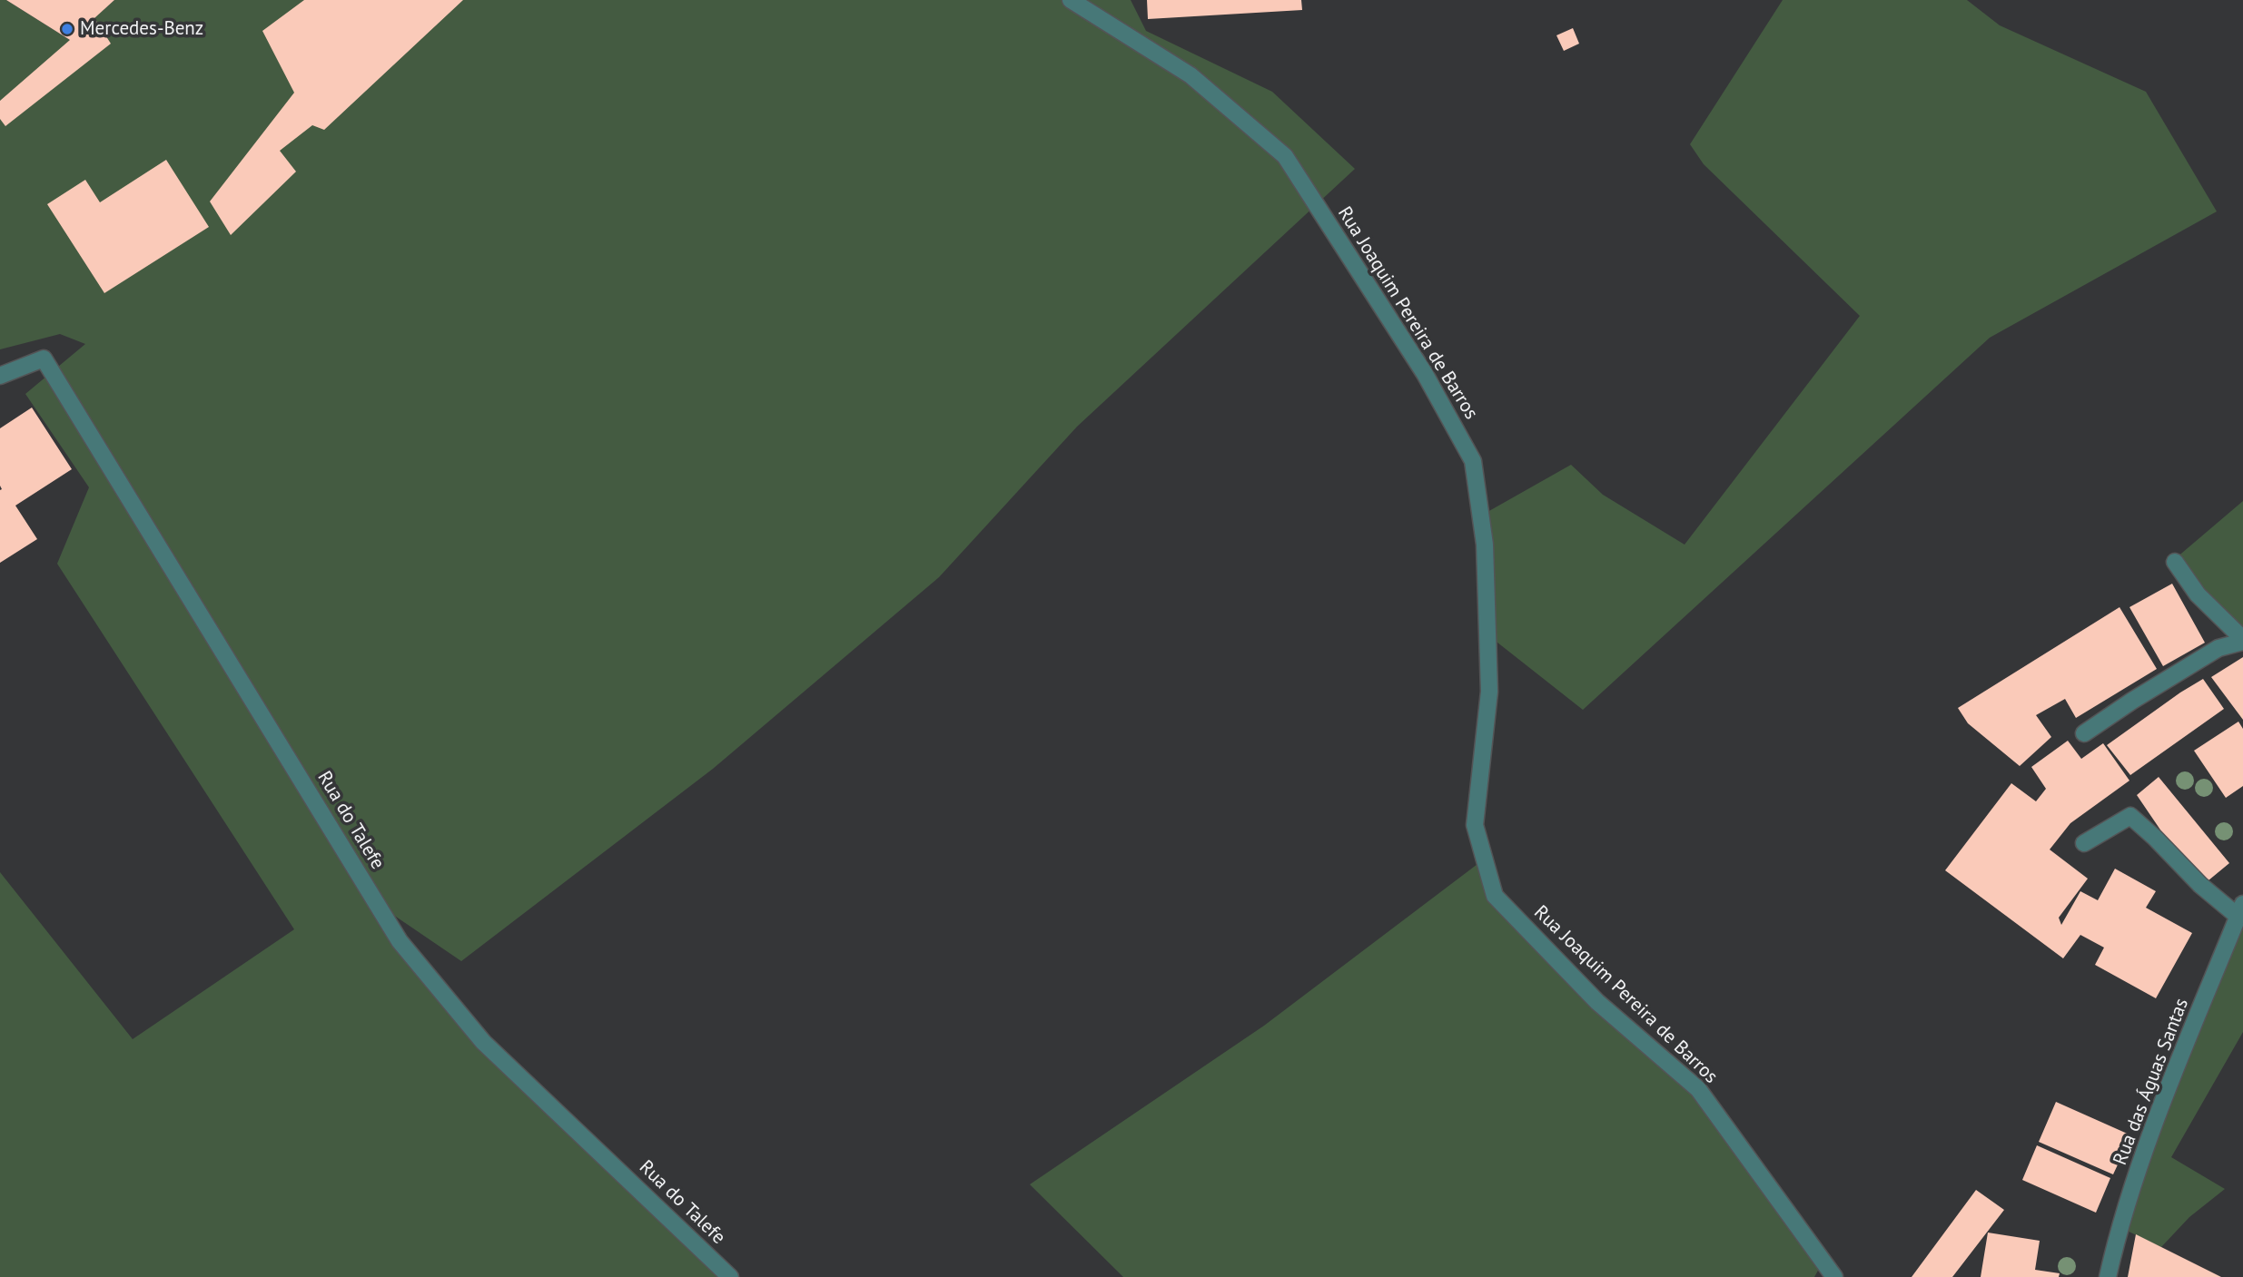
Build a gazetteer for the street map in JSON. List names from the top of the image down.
{
  "streets": {
    "street": ["Rua Joaquim Pereira de Barros", "Rua do Talefe", "Rua das Águas Santas"]
  },
  "places": ["Mercedes-Benz"]
}
